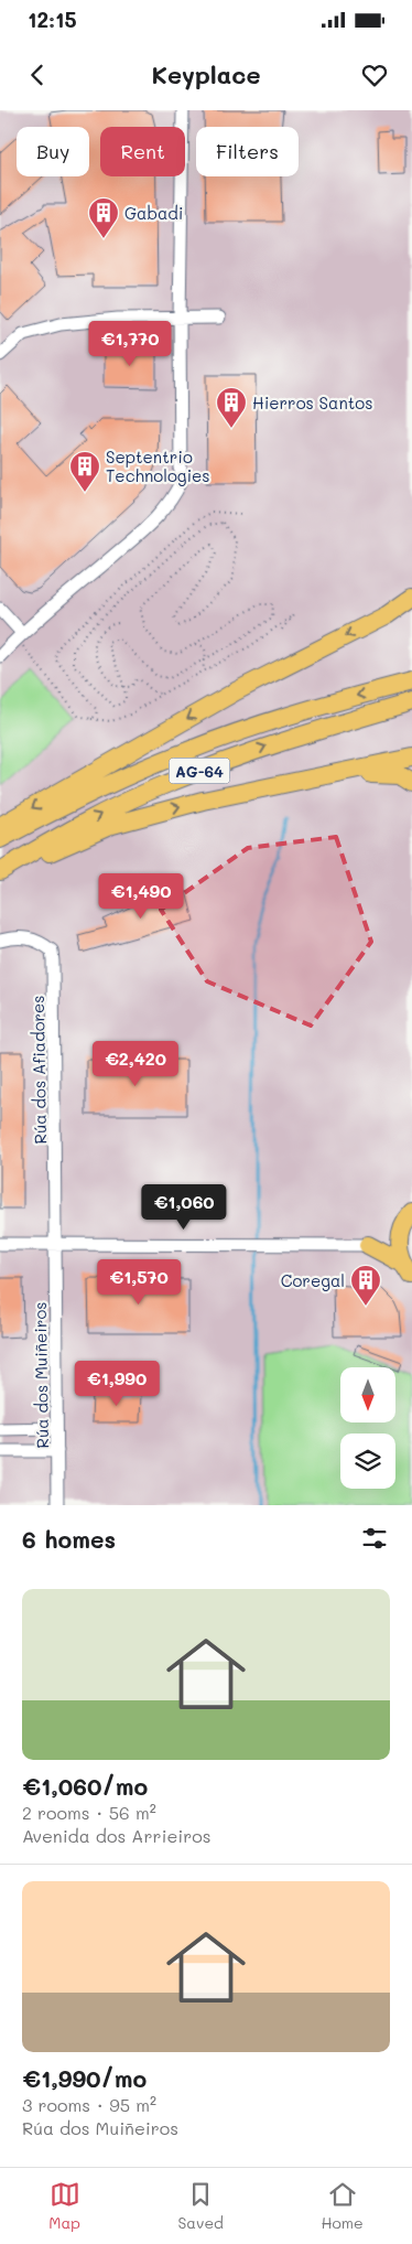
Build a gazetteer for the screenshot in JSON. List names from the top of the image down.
{
  "streets": {
    "highway": ["AG-64"],
    "street": ["Rúa dos Afiadores", "Rúa dos Muiñeiros"]
  },
  "crossings": [
    ["Rúa dos Afiadores", "Rúa dos Muiñeiros"]
  ],
  "places": {
    "building": [
      "Gabadi",
      "Hierros Santos",
      "Septentrio Technologies",
      "Coregal"
    ]
  },
  "north": "bottom",
  "page": {
    "status": "12:15",
    "header": "Keyplace",
    "chip": ["Buy", "Rent", "Filters"],
    "price": [
      "€1,770",
      "€1,490",
      "€2,420",
      "€1,060",
      "€1,570",
      "€1,990"
    ],
    "heading": "6 homes",
    "list": [
      {
        "name": "€1,060/mo",
        "note": "2 rooms · 56 m² · Avenida dos Arrieiros"
      },
      {
        "name": "€1,990/mo",
        "note": "3 rooms · 95 m² · Rúa dos Muiñeiros"
      }
    ],
    "tabs": ["Map", "Saved", "Home"]
  }
}
